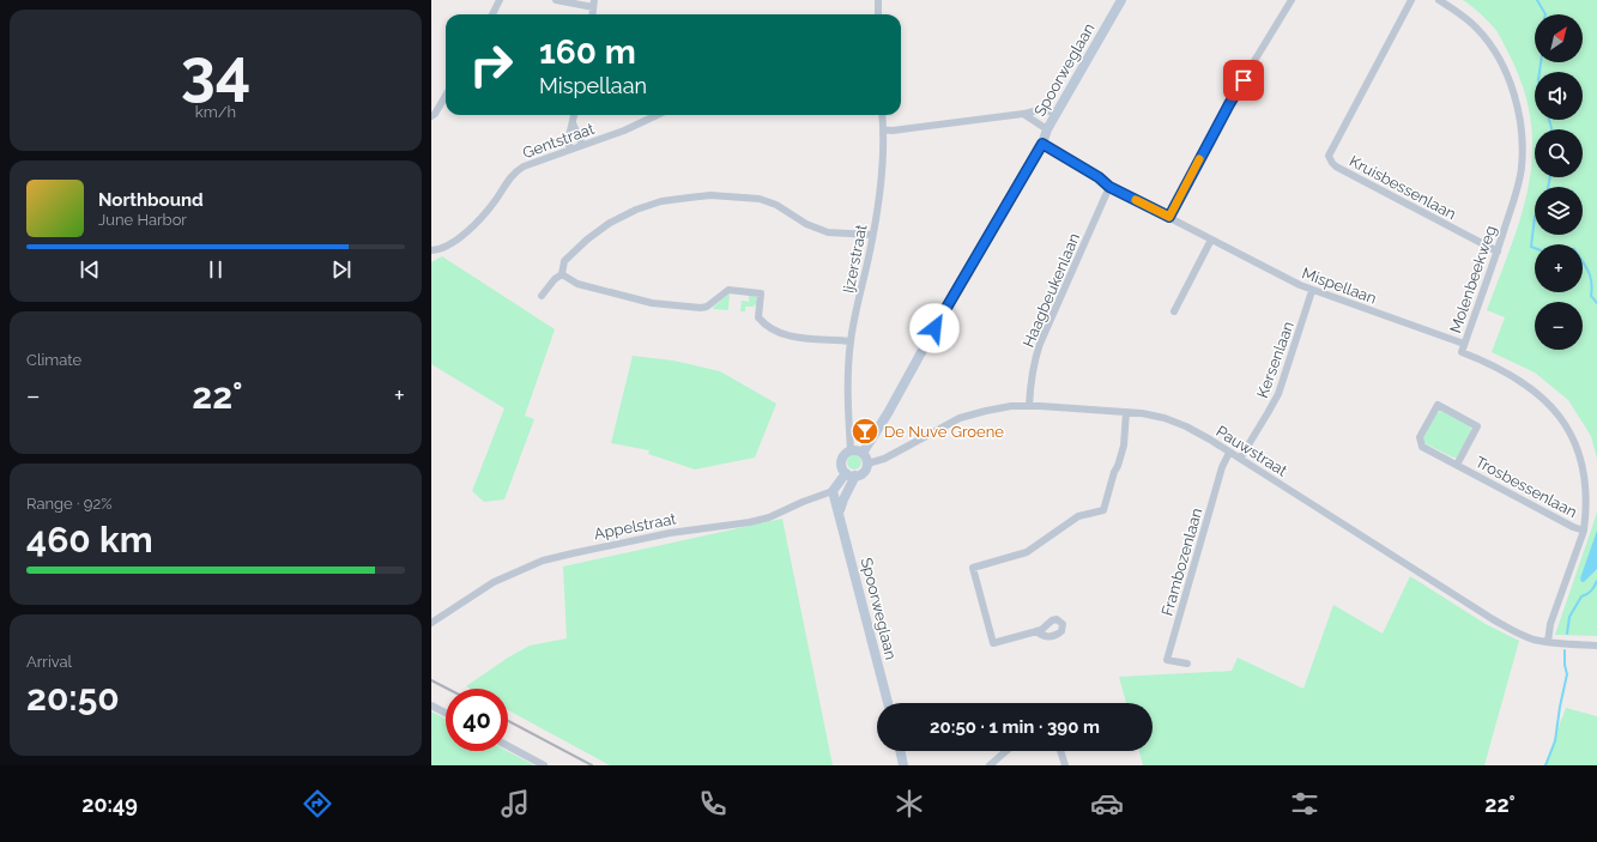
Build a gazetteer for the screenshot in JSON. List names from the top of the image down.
{
  "streets": {
    "street": [
      "Spoorweglaan",
      "Gentstraat",
      "Kruisbessenlaan",
      "Ijzerstraat",
      "Molenbeekweg",
      "Mispellaan",
      "Haagbeukenlaan",
      "Kersenlaan",
      "Pauwstraat",
      "Trosbessenlaan",
      "Appelstraat",
      "Frambozenlaan"
    ]
  },
  "crossings": [
    ["Spoorweglaan", "Ijzerstraat"],
    ["Spoorweglaan", "Mispellaan"],
    ["Spoorweglaan", "Pauwstraat"],
    ["Spoorweglaan", "Appelstraat"],
    ["Kruisbessenlaan", "Molenbeekweg"],
    ["Ijzerstraat", "Pauwstraat"],
    ["Molenbeekweg", "Mispellaan"],
    ["Molenbeekweg", "Pauwstraat"],
    ["Molenbeekweg", "Trosbessenlaan"],
    ["Mispellaan", "Haagbeukenlaan"],
    ["Mispellaan", "Kersenlaan"],
    ["Haagbeukenlaan", "Pauwstraat"],
    ["Kersenlaan", "Pauwstraat"],
    ["Pauwstraat", "Frambozenlaan"]
  ],
  "places": {
    "bar": ["De Nuve Groene"]
  },
  "north": "top right",
  "page": {
    "tile": [
      ["34", "km/h"],
      "Climate",
      ["Range · 92%", "460 km"],
      ["Arrival", "20:50"]
    ],
    "map_buttons": ["+", "−"],
    "turn": ["160 m", "Mispellaan"],
    "song": ["Northbound", "June Harbor"],
    "heat": ["−", "22°", "+"],
    "limit": "40",
    "trip": "20:50 · 1 min · 390 m",
    "tabs": ["20:49", "22°"]
  }
}
